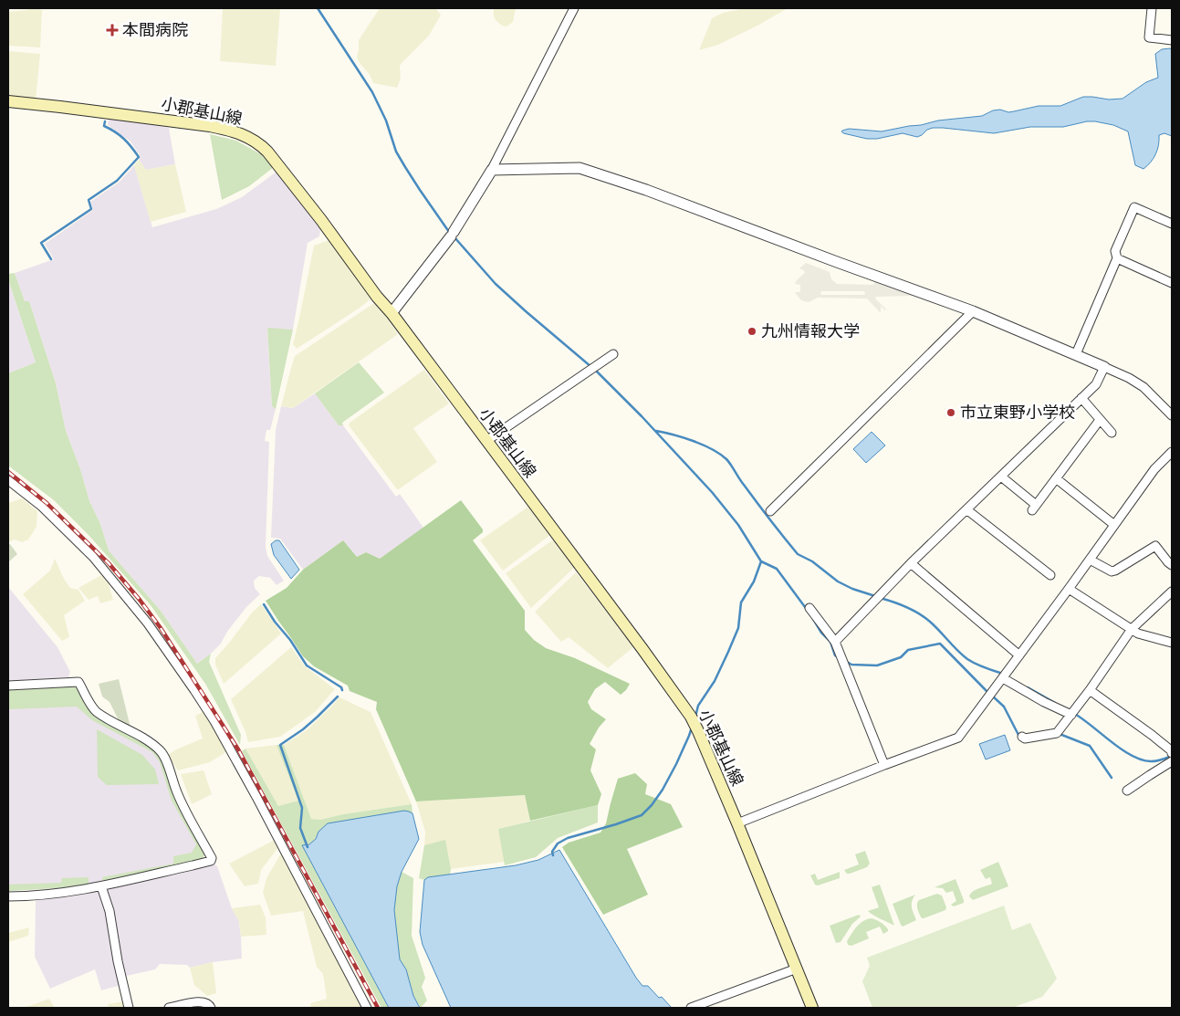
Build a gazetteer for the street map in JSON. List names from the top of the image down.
{
  "streets": {
    "main road": ["小郡基山線"]
  },
  "places": {
    "health": ["本間病院"],
    "other": ["九州情報大学", "市立東野小学校"]
  }
}
